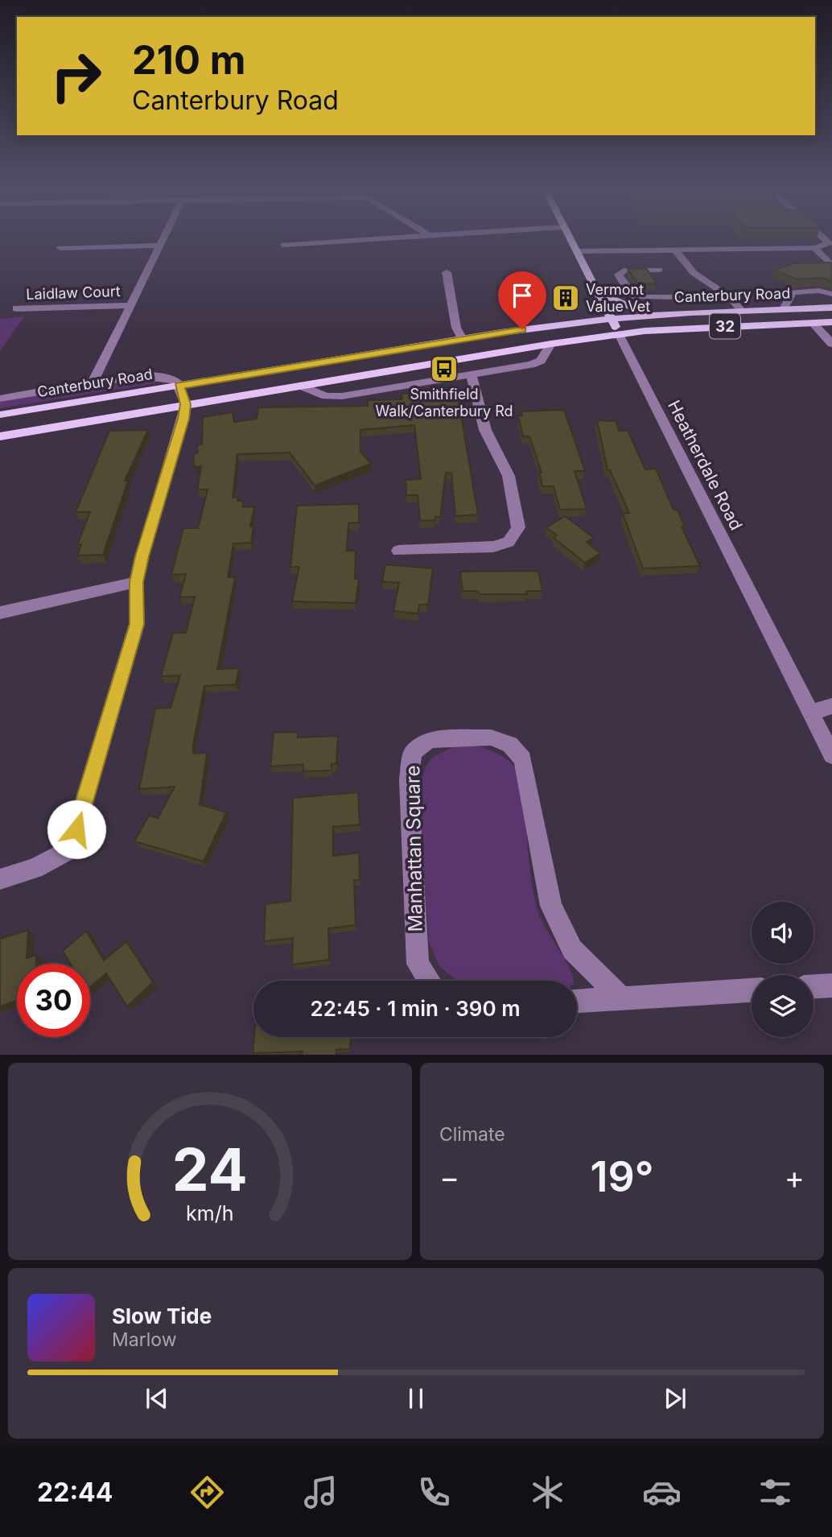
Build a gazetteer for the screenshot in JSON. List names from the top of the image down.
{
  "streets": {
    "main road": ["Canterbury Road", "32", "Heatherdale Road"],
    "street": ["Laidlaw Court", "Manhattan Square"]
  },
  "crossings": [
    ["Canterbury Road", "Heatherdale Road"]
  ],
  "places": {
    "building": ["Vermont Value Vet"],
    "bus stop": ["Smithfield Walk/Canterbury Rd"]
  },
  "page": {
    "turn": ["210 m", "Canterbury Road"],
    "limit": "30",
    "trip": "22:45 · 1 min · 390 m",
    "tile": "Climate",
    "heat": ["−", "19°", "+"],
    "song": ["Slow Tide", "Marlow"],
    "tabs": "22:44",
    "gauge": ["24", "km/h"]
  }
}
